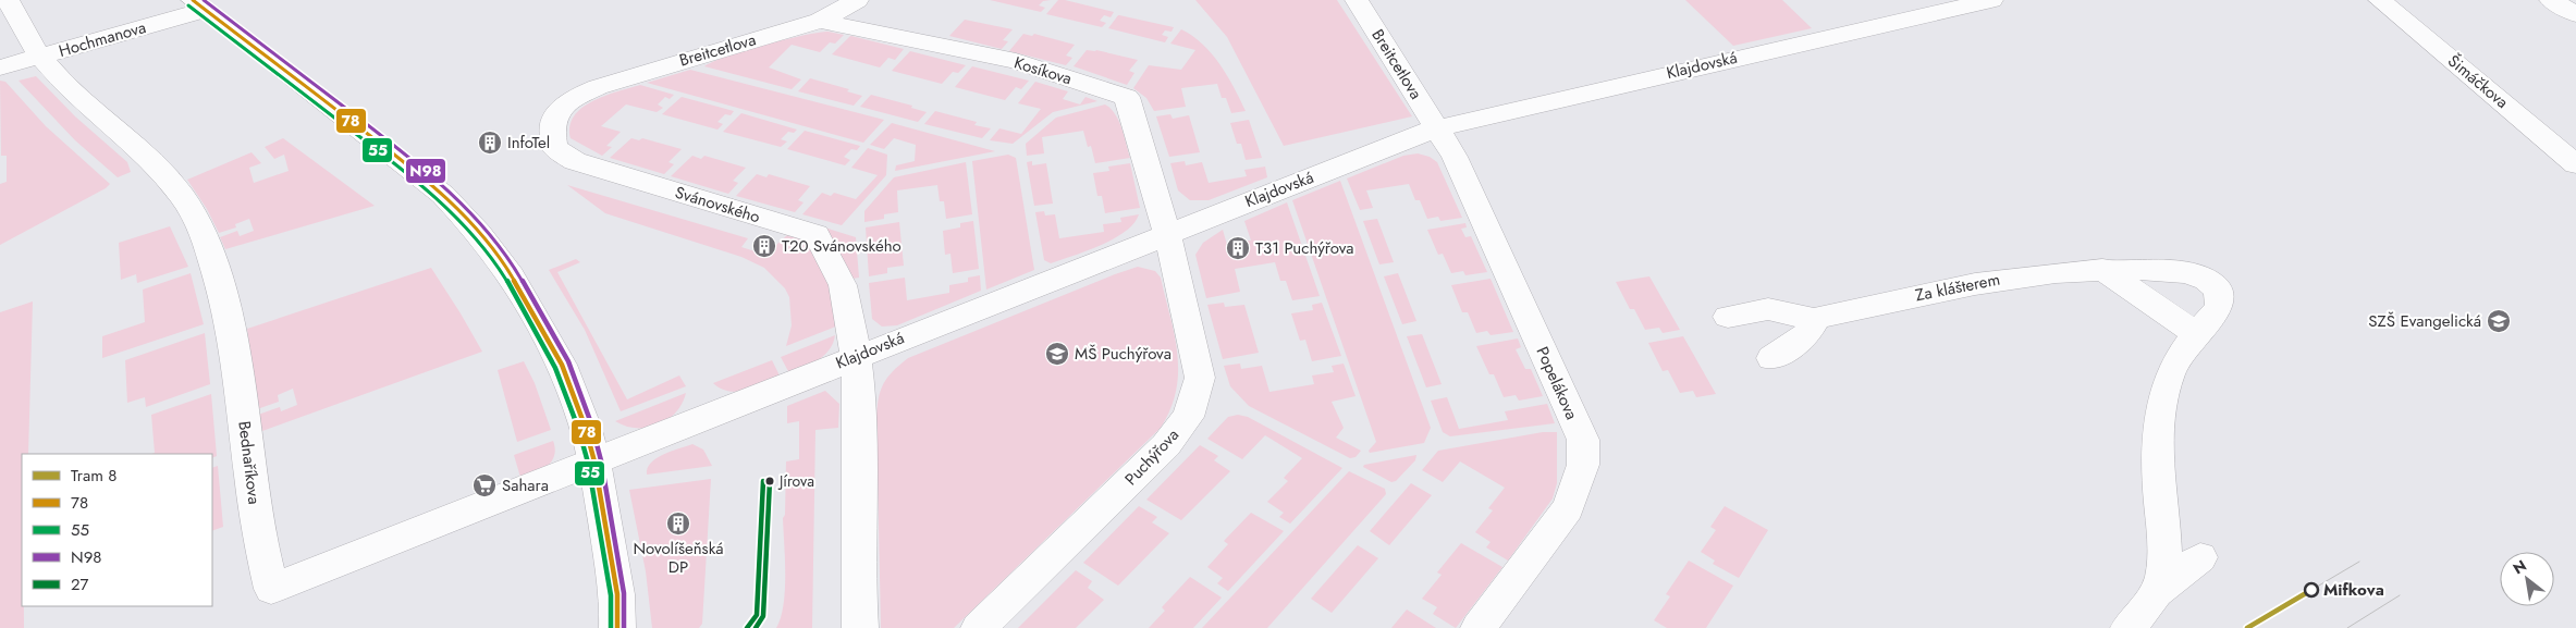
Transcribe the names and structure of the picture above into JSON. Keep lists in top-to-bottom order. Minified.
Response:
{"streets":{"street":["Hochmanova","Breitcetlova","Klajdovská","Kosíkova","Šimáčkova","Svánovského","Za klášterem","Popelákova","Puchýřova","Bednaříkova"]},"crossings":[["Hochmanova","Bednaříkova"],["Breitcetlova","Klajdovská"],["Breitcetlova","Kosíkova"],["Breitcetlova","Svánovského"],["Breitcetlova","Popelákova"],["Klajdovská","Kosíkova"],["Klajdovská","Svánovského"],["Klajdovská","Popelákova"],["Klajdovská","Puchýřova"],["Klajdovská","Bednaříkova"],["Kosíkova","Puchýřova"]],"places":{"building":["InfoTel","T20 Svánovského","T31 Puchýřova","Novolíšeňská DP"],"school or university":["SZŠ Evangelická","MŠ Puchýřova"],"other":["Jírova","Mifkova"],"supermarket":["Sahara"]},"lines":["transit line 78","transit line N98","transit line 55","transit line 27","tram line 8"],"legend":["Tram 8","78","55","N98","27"],"north":"top left"}
